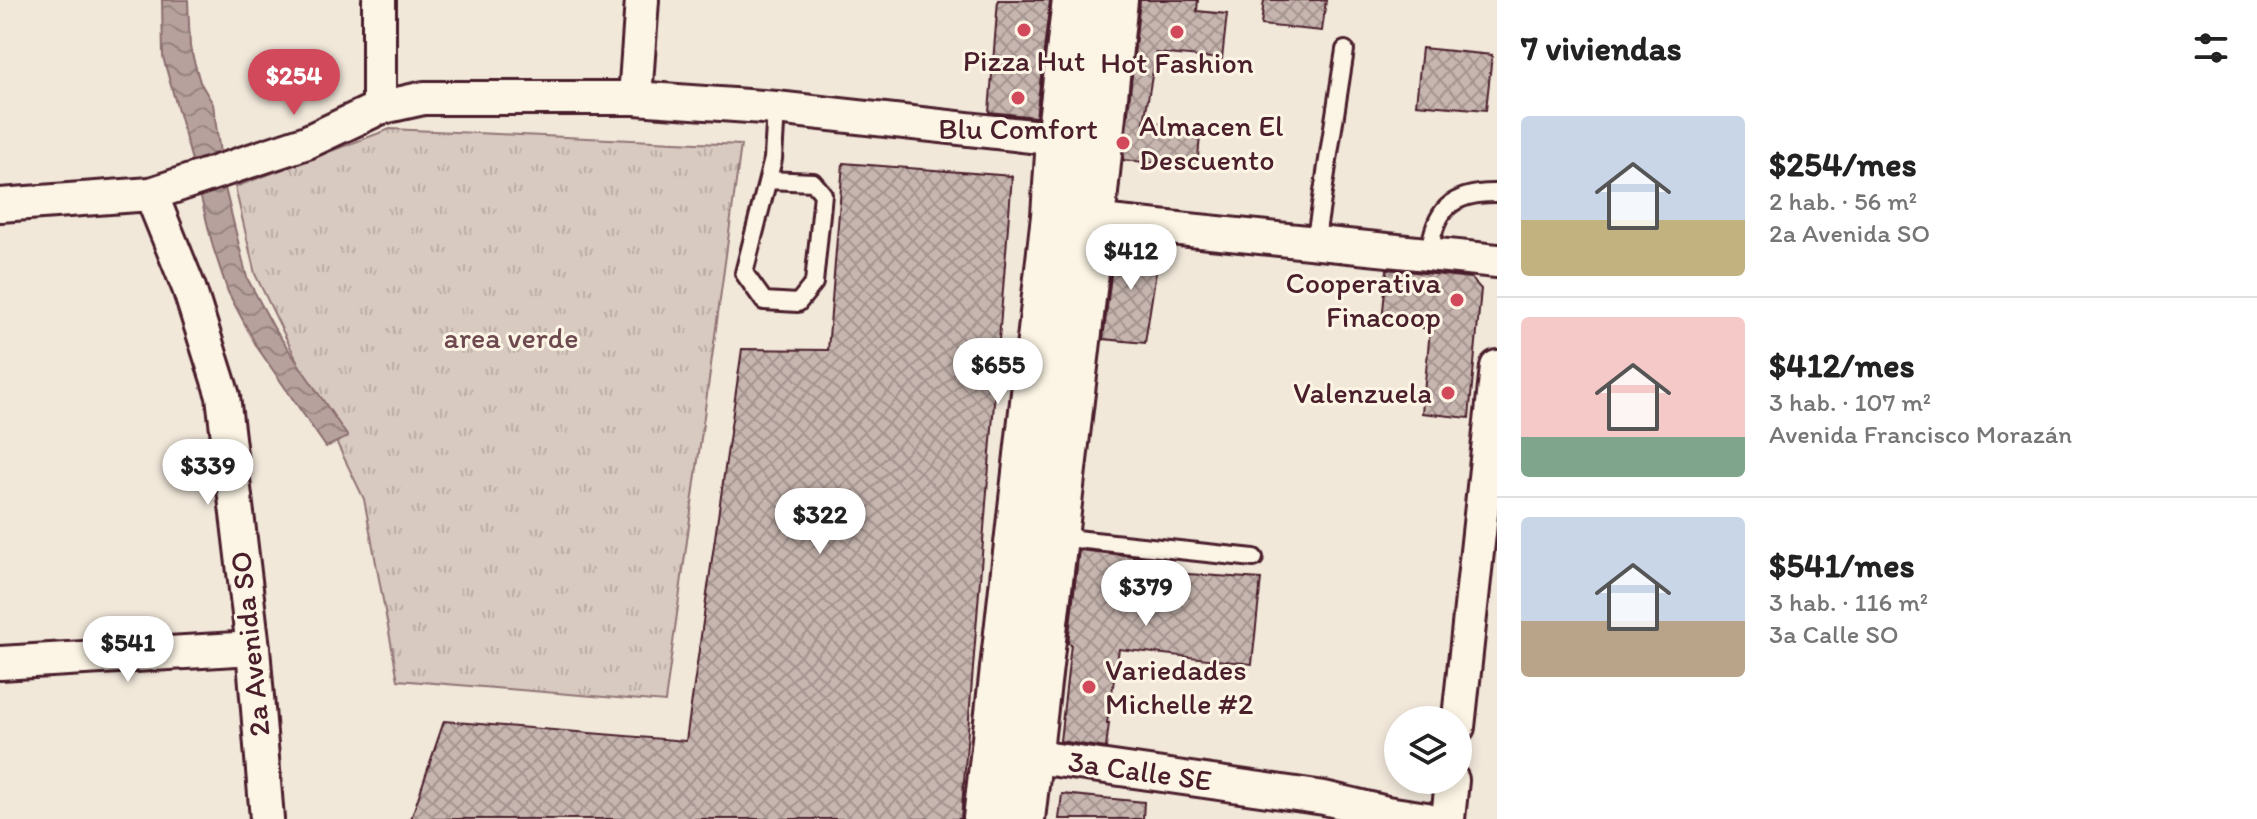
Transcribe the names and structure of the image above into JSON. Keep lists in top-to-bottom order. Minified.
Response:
{"streets":{"street":["2a Avenida SO","3a Calle SE"]},"parks":["area verde"],"places":["Pizza Hut","Hot Fashion","Blu Comfort","Almacen El Descuento","Cooperativa Finacoop","Valenzuela","Variedades Michelle #2"],"page":{"heading":"7 viviendas","price":["$254","$412","$655","$339","$322","$379","$541"],"list":[{"name":"$254/mes","note":"2 hab. · 56 m² · 2a Avenida SO"},{"name":"$412/mes","note":"3 hab. · 107 m² · Avenida Francisco Morazán"},{"name":"$541/mes","note":"3 hab. · 116 m² · 3a Calle SO"}]}}
